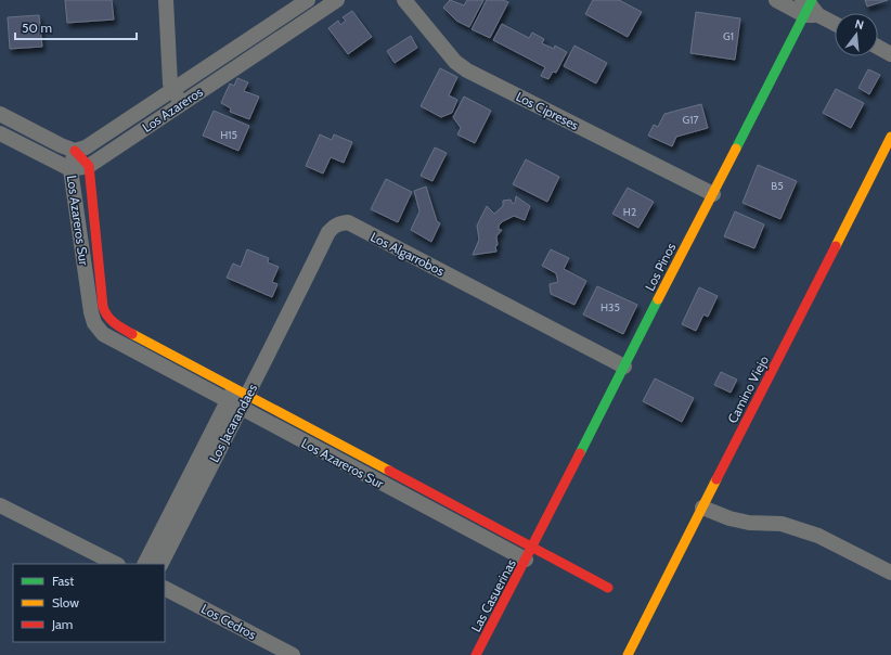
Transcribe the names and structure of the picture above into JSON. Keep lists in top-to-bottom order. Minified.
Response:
{"streets":{"street":["Los Azareros","Los Cipreses","Los Azareros Sur","Los Algarrobos","Los Pinos","Camino Viejo","Los Jacarandaes","Las Casuerinas","Los Cedros"]},"crossings":[["Los Azareros","Los Azareros Sur"],["Los Cipreses","Los Pinos"],["Los Azareros Sur","Los Pinos"],["Los Azareros Sur","Los Jacarandaes"],["Los Azareros Sur","Las Casuerinas"],["Los Algarrobos","Los Pinos"],["Los Algarrobos","Los Jacarandaes"],["Los Pinos","Las Casuerinas"]],"house_numbers":["G1","G17","H15","B5","H2","H35"],"legend":["Fast","Slow","Jam"],"scale_bar":"50 m","north":"top"}
